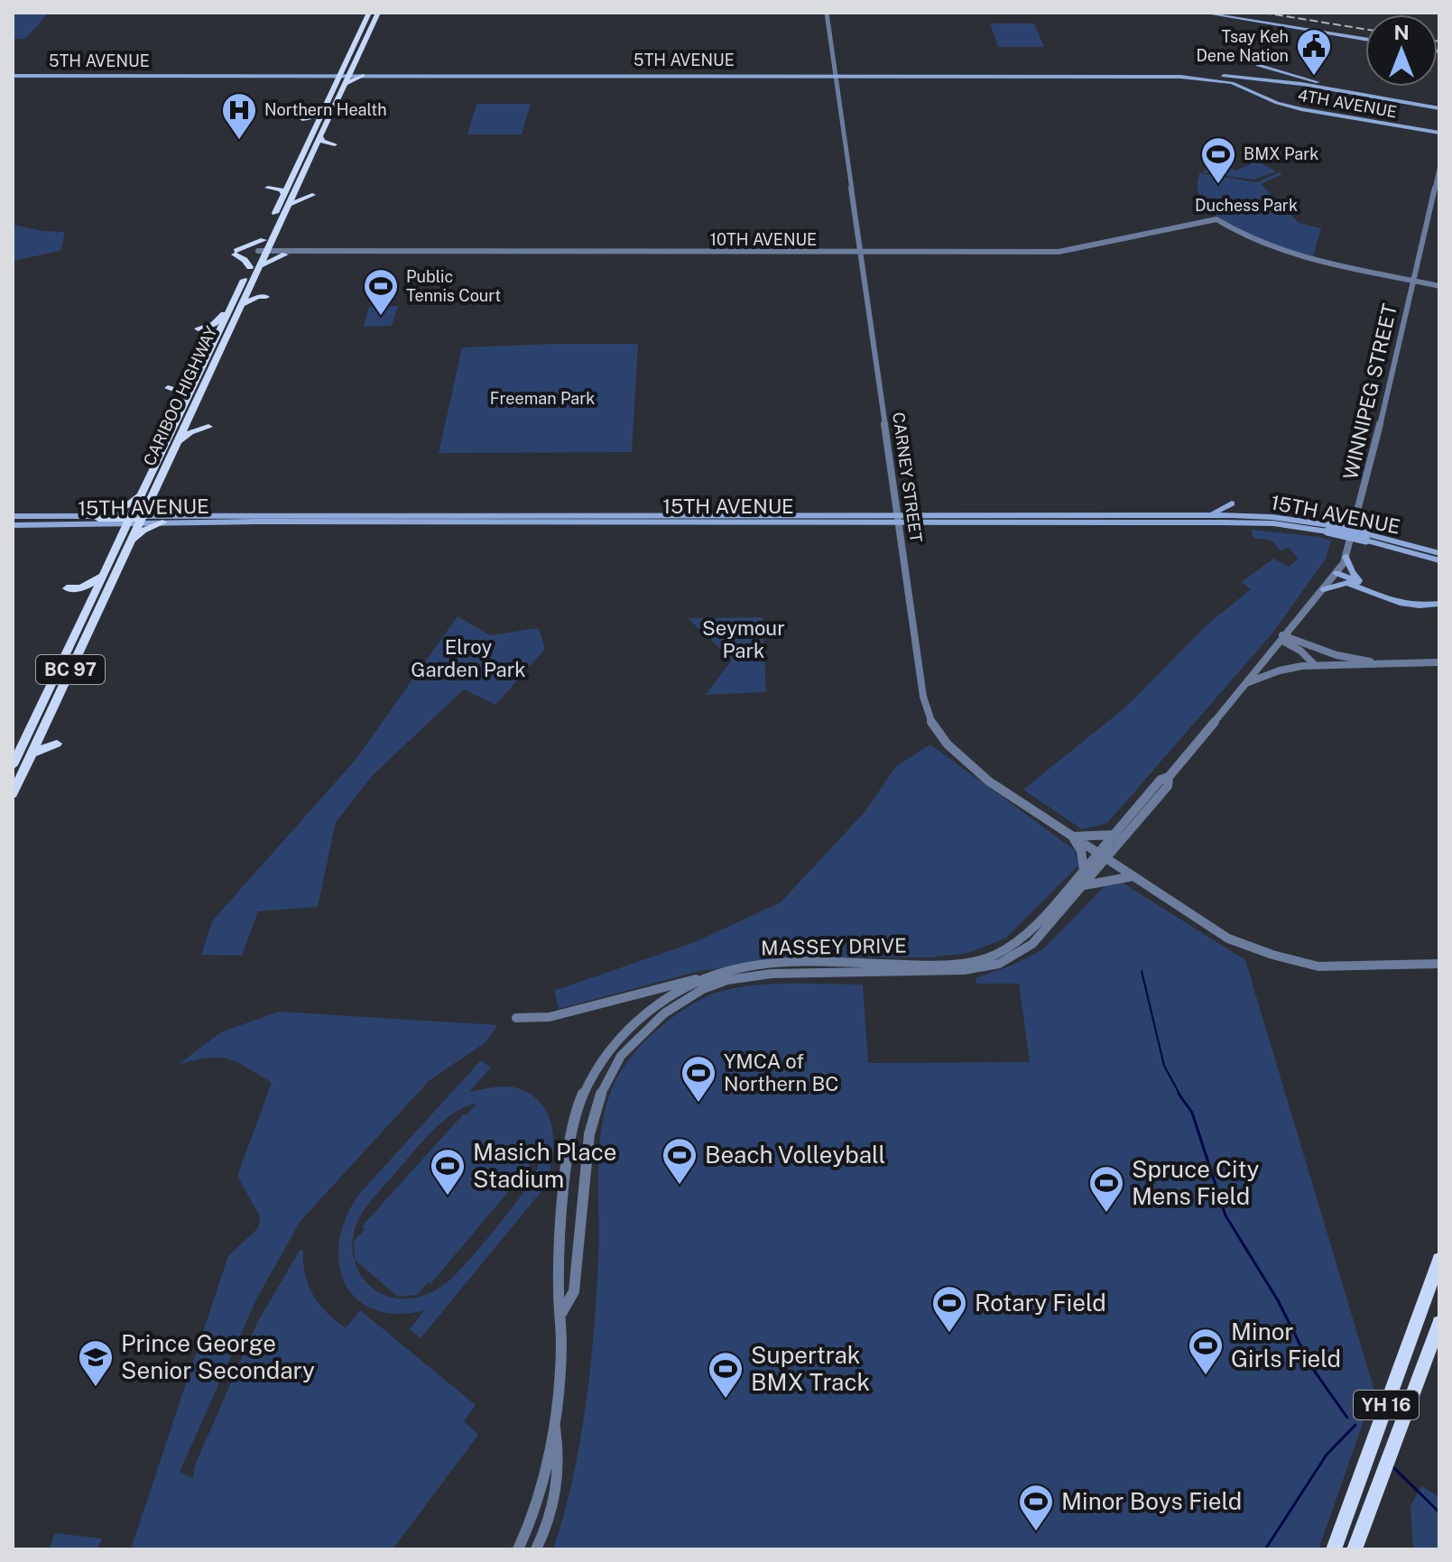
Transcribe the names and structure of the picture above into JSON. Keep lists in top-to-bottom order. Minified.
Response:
{"streets":{"highway":["CARIBOO HIGHWAY","BC 97","YH 16"],"main road":["5TH AVENUE","4TH AVENUE","15TH AVENUE"],"street":["10TH AVENUE","WINNIPEG STREET","CARNEY STREET","MASSEY DRIVE"]},"crossings":[["5TH AVENUE","4TH AVENUE"],["5TH AVENUE","CARIBOO HIGHWAY"],["5TH AVENUE","CARNEY STREET"],["10TH AVENUE","WINNIPEG STREET"],["10TH AVENUE","CARIBOO HIGHWAY"],["10TH AVENUE","CARNEY STREET"],["WINNIPEG STREET","CARNEY STREET"],["WINNIPEG STREET","MASSEY DRIVE"],["CARIBOO HIGHWAY","15TH AVENUE"],["CARNEY STREET","15TH AVENUE"],["CARNEY STREET","MASSEY DRIVE"]],"parks":["Duchess Park","Freeman Park","Seymour Park","Elroy Garden Park"],"places":{"public building":["Tsay Keh Dene Nation"],"hospital":["Northern Health"],"sports":["BMX Park","Public Tennis Court","YMCA of Northern BC","Beach Volleyball","Masich Place Stadium","Spruce City Mens Field","Rotary Field","Minor Girls Field","Supertrak BMX Track","Minor Boys Field"],"school or university":["Prince George Senior Secondary"]},"north":"top"}
